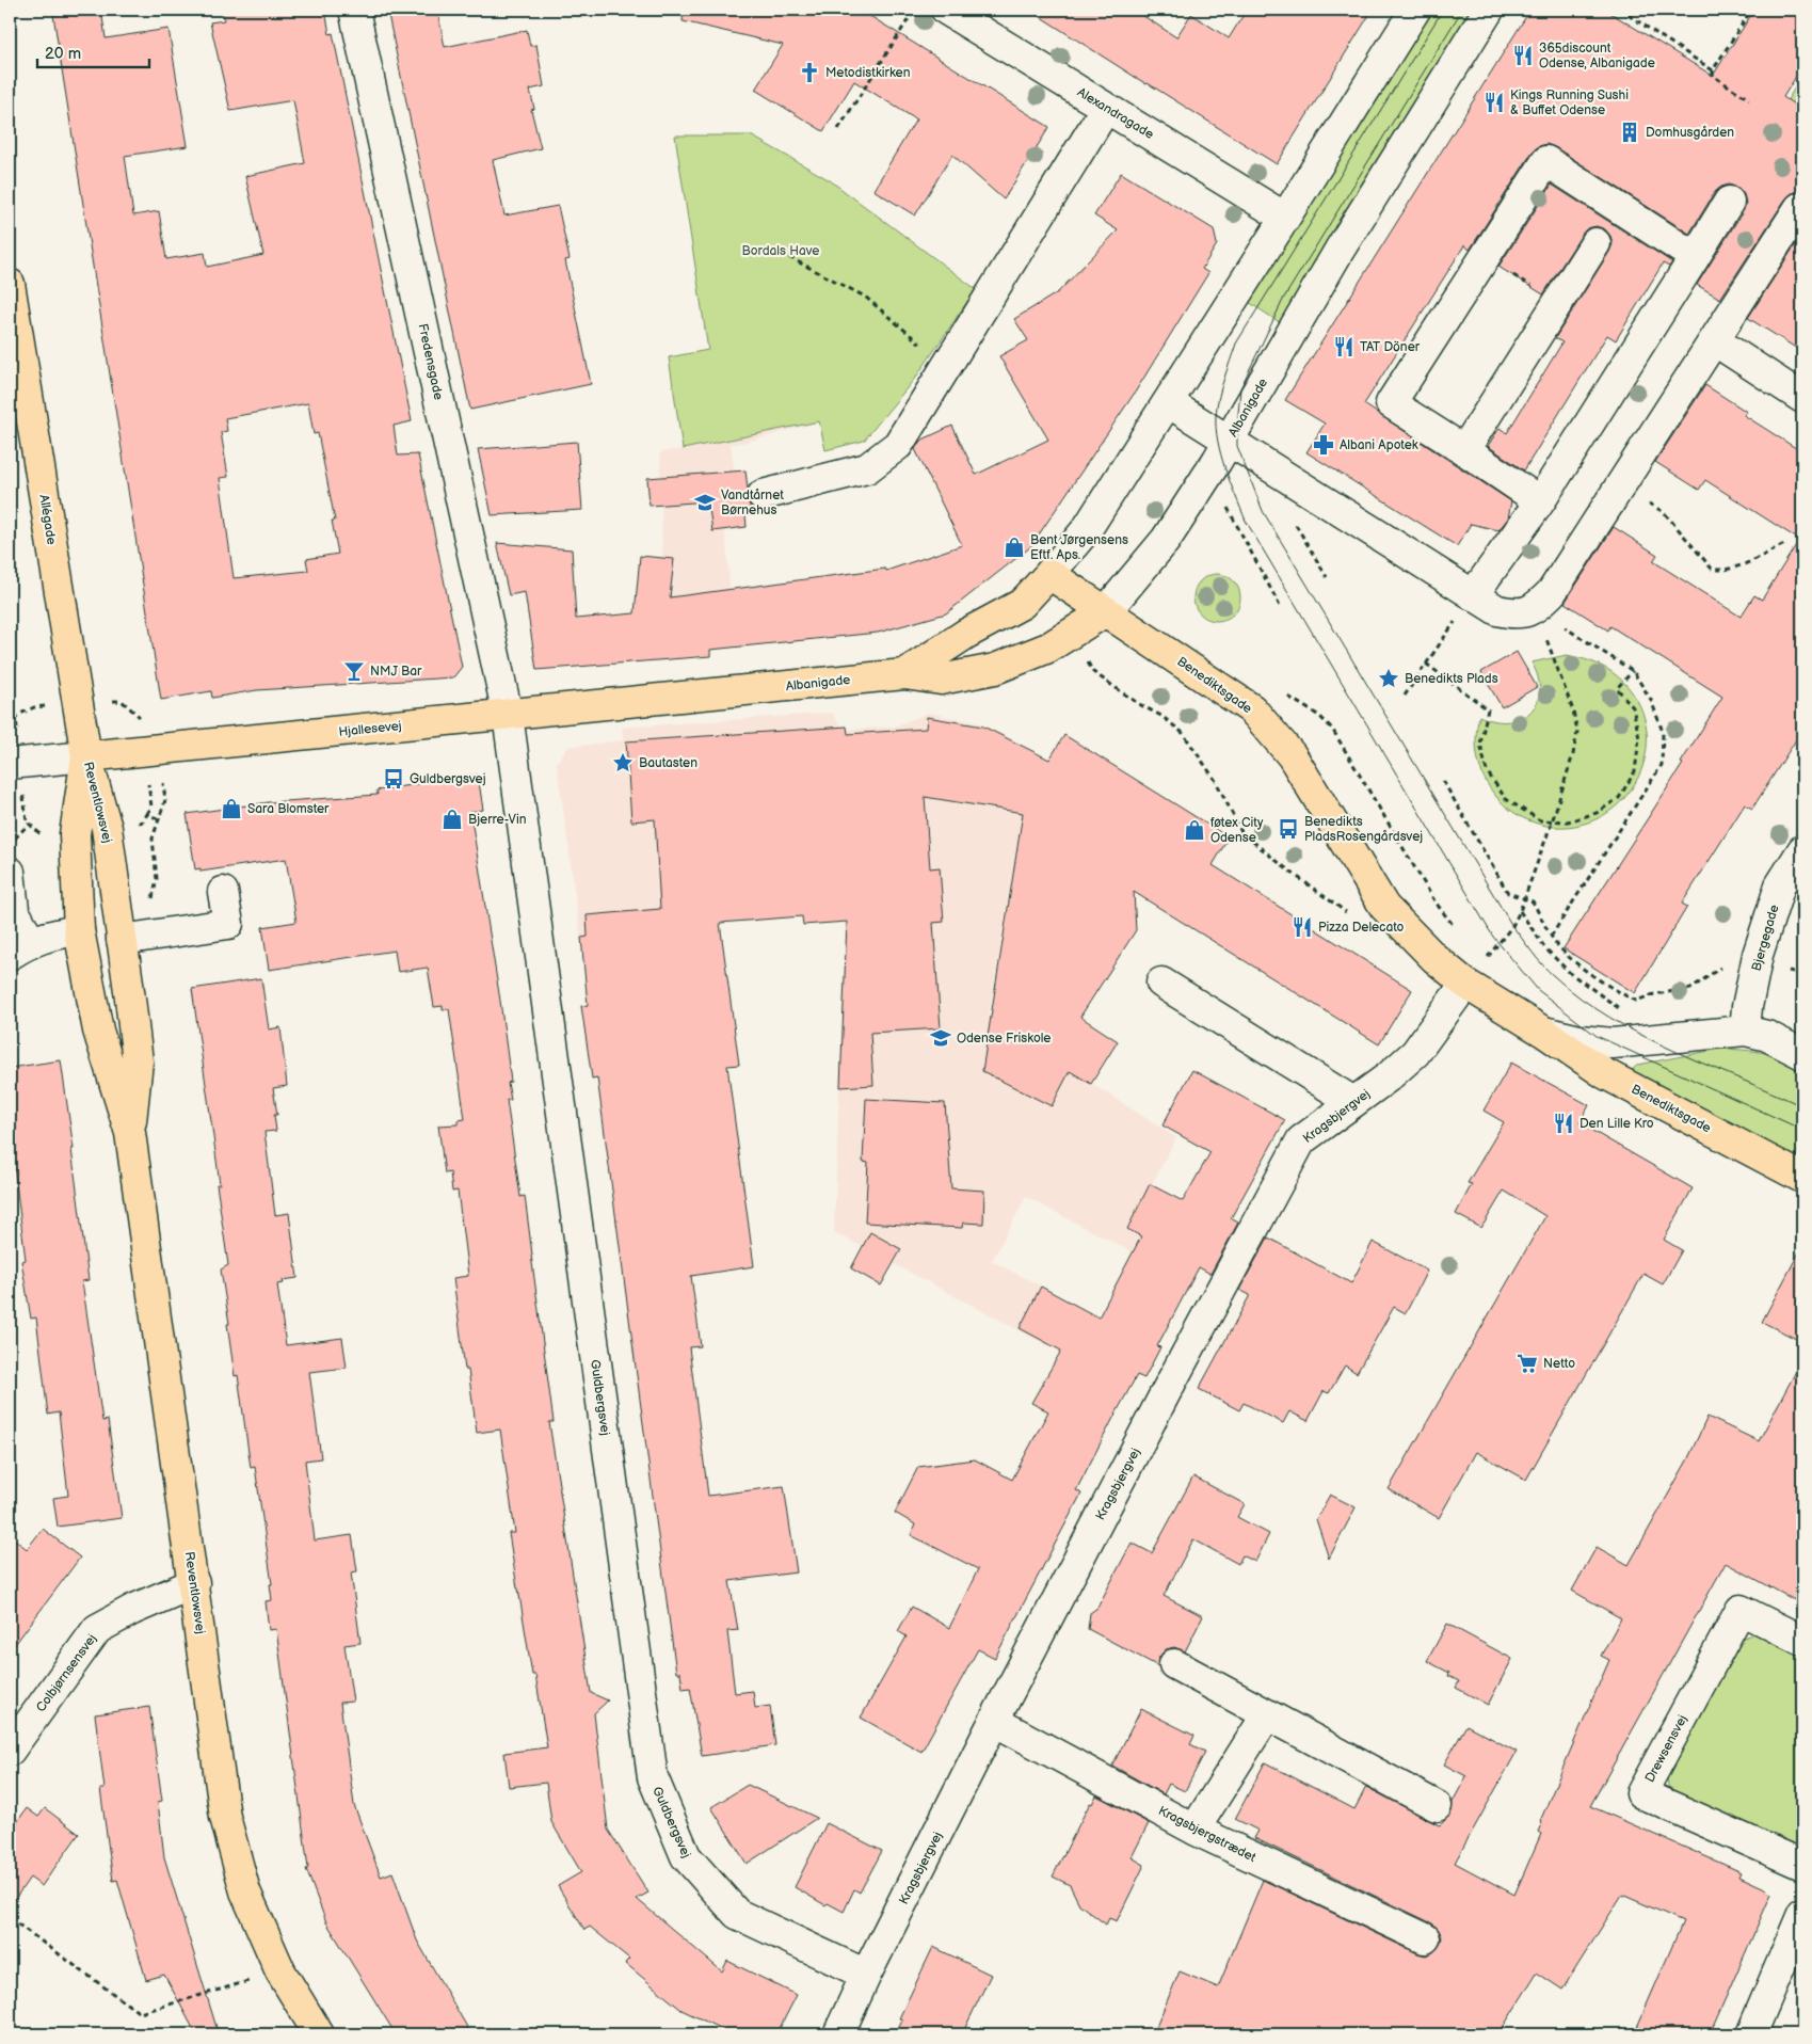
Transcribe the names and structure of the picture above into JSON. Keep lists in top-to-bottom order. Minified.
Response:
{"streets":{"main road":["Albanigade","Allégade","Benediktsgade","Hjallesevej","Reventlowsvej"],"street":["Alexandragade","Fredensgade","Bjergegade","Kragsbjergvej","Guldbergsvej","Colbjørnsensvej","Drewsensvej","Kragsbjergstrædet"]},"crossings":[["Alexandragade","Albanigade"],["Fredensgade","Hjallesevej"],["Fredensgade","Guldbergsvej"],["Albanigade","Benediktsgade"],["Albanigade","Hjallesevej"],["Allégade","Hjallesevej"],["Allégade","Reventlowsvej"],["Benediktsgade","Bjergegade"],["Benediktsgade","Kragsbjergvej"],["Hjallesevej","Reventlowsvej"],["Hjallesevej","Guldbergsvej"],["Reventlowsvej","Colbjørnsensvej"],["Kragsbjergvej","Guldbergsvej"],["Kragsbjergvej","Kragsbjergstrædet"]],"parks":["Bordals Have"],"places":{"restaurant":["365discount Odense, Albanigade","Kings Running Sushi & Buffet Odense","TAT Döner","Pizza Delecato","Den Lille Kro"],"church":["Metodistkirken"],"building":["Domhusgården"],"pharmacy":["Albani Apotek"],"school or university":["Vandtårnet Børnehus","Odense Friskole"],"shop":["Bent Jørgensens Eftf. Aps.","Sara Blomster","Bjerre-Vin","føtex City Odense"],"bar":["NMJ Bar"],"place":["Benedikts Plads","Bautasten"],"bus stop":["Guldbergsvej","Benedikts PladsRosengårdsvej"],"supermarket":["Netto"]},"scale_bar":"20 m"}
